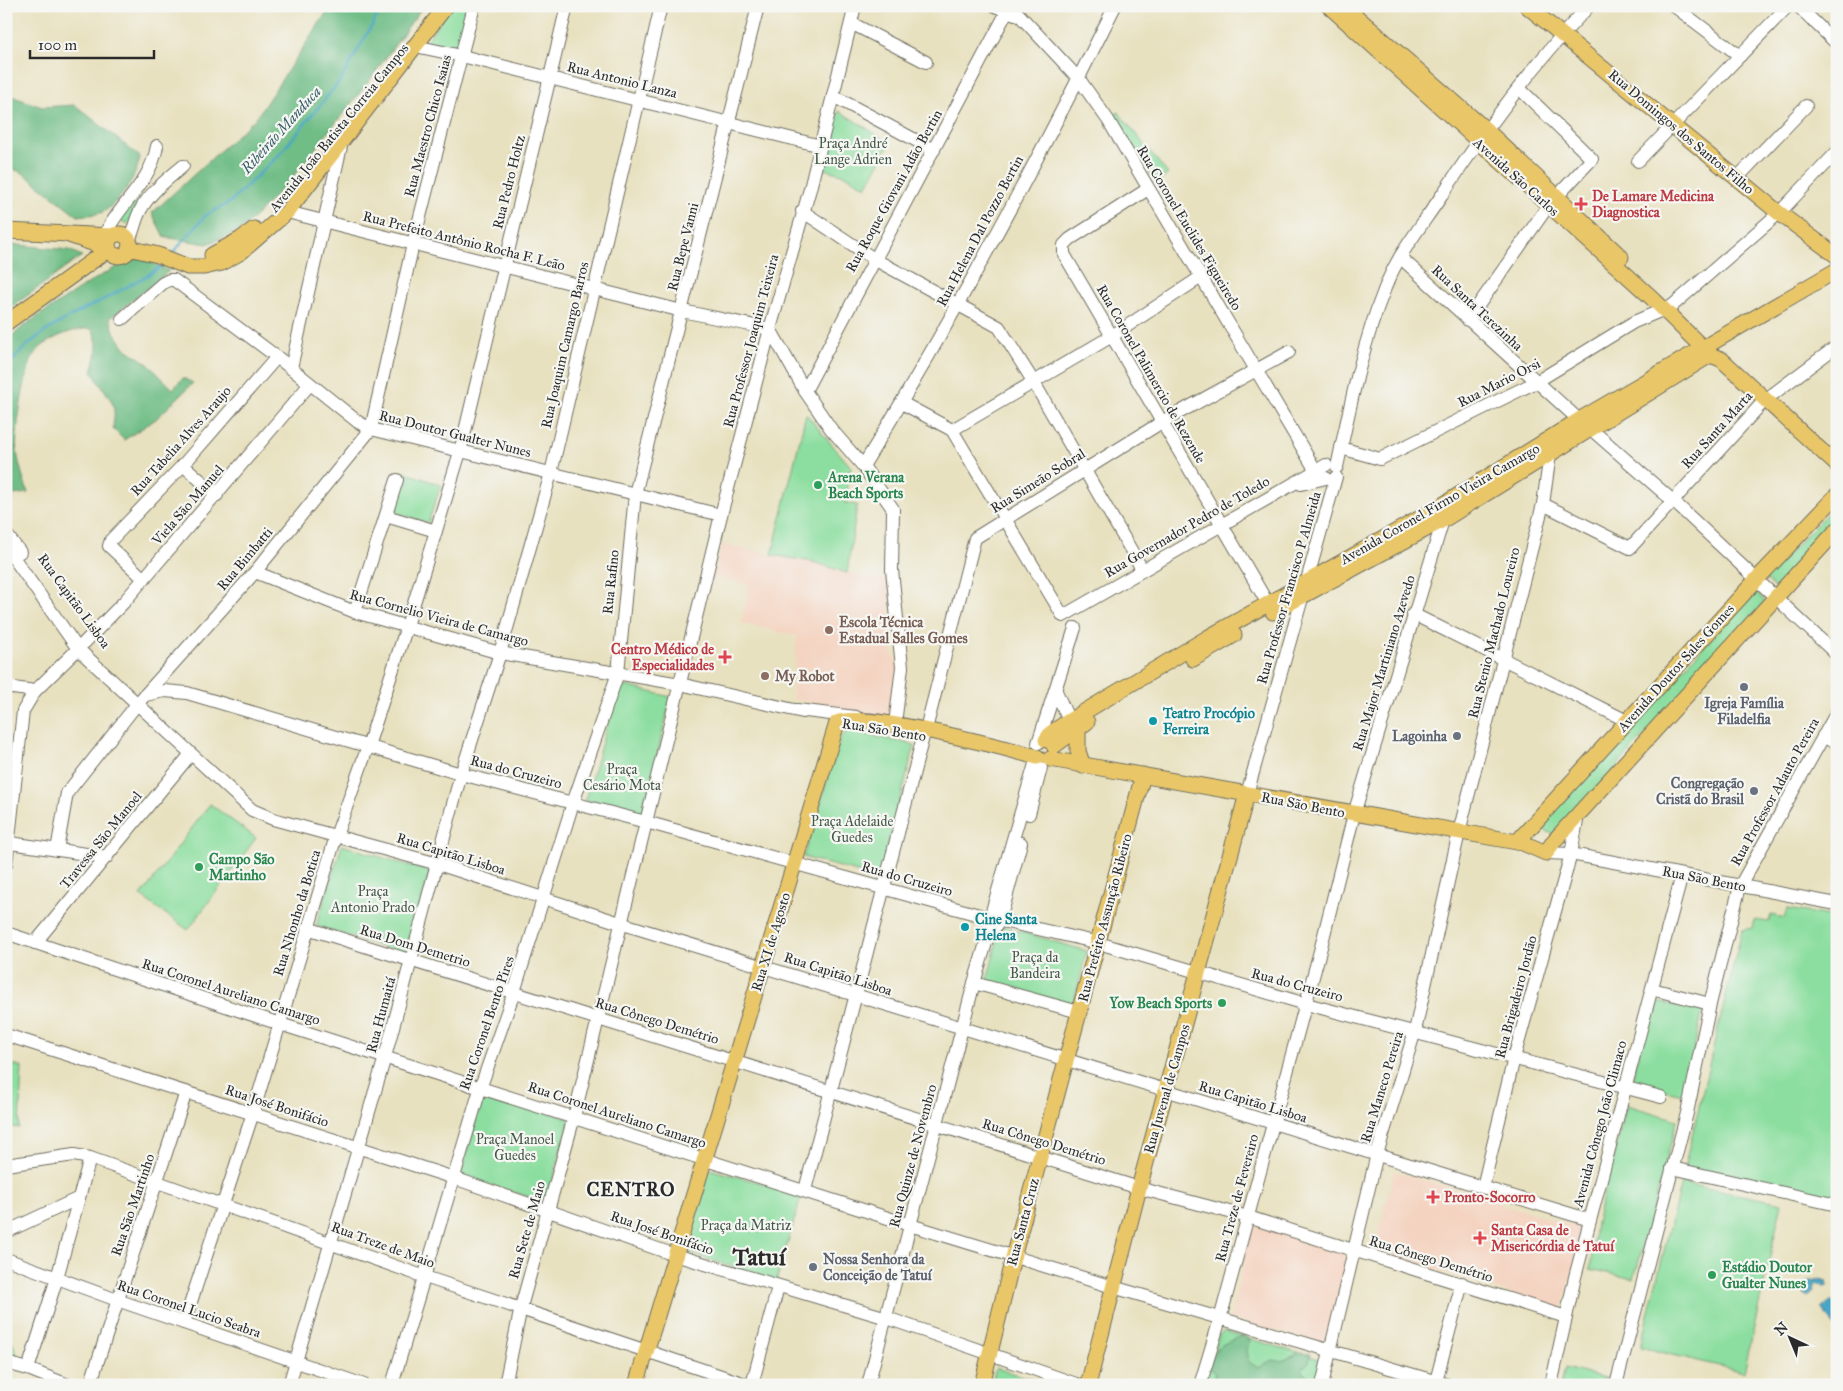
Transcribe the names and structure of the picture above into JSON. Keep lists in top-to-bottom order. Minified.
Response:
{"streets":{"main road":["Avenida João Batista Correia Campos","Rua Domingos dos Santos Filho","Avenida São Carlos","Avenida Coronel Firmo Vieira Camargo","Avenida Doutor Sales Gomes","Rua São Bento","Rua Prefeito Assunção Ribeiro","Rua XI de Agosto","Rua Juvenal de Campos","Rua Santa Cruz"],"street":["Rua Antonio Lanza","Rua Maestro Chico Isaias","Rua Pedro Holtz","Rua Roque Giovani Adão Bertin","Rua Coronel Euclides Figueiredo","Rua Helena Dal Pozzo Bertin","Rua Prefeito Antônio Rocha F. Leão","Rua Bepe Vanni","Rua Santa Terezinha","Rua Professor Joaquim Teixeira","Rua Joaquim Camargo Barros","Rua Coronel Palimercio de Rezende","Rua Mario Orsi","Rua Santa Marta","Rua Doutor Gualter Nunes","Rua Tabelia Alves Araujo","Rua Simeão Sobral","Viela São Manuel","Rua Governador Pedro de Toledo","Rua Bimbatti","Rua Rafino","Rua Professor Francisco P Almeida","Rua Capitão Lisboa","Rua Cornelio Vieira de Camargo","Rua Stenio Machado Loureiro","Rua Major Martiniano Azevedo","Rua do Cruzeiro","Rua Professor Adauto Pereira","Travessa São Manoel","Rua Nhonho da Botica","Rua Dom Demetrio","Rua Coronel Aureliano Camargo","Rua Brigadeiro Jordão","Rua Humaitá","Rua Cônego Demétrio","Rua Coronel Bento Pires","Rua Maneco Pereira","Rua José Bonifácio","Avenida Cônego João Climaco","Rua Quinze de Novembro","Rua Treze de Fevereiro","Rua São Martinho","Rua Sete de Maio","Rua Treze de Maio","Rua Coronel Lucio Seabra"]},"crossings":[["Rua Antonio Lanza","Rua Maestro Chico Isaias"],["Rua Antonio Lanza","Avenida João Batista Correia Campos"],["Rua Antonio Lanza","Rua Pedro Holtz"],["Rua Antonio Lanza","Rua Bepe Vanni"],["Rua Antonio Lanza","Rua Professor Joaquim Teixeira"],["Rua Antonio Lanza","Rua Joaquim Camargo Barros"],["Rua Maestro Chico Isaias","Rua Prefeito Antônio Rocha F. Leão"],["Rua Maestro Chico Isaias","Rua Doutor Gualter Nunes"],["Rua Maestro Chico Isaias","Rua Bimbatti"],["Avenida João Batista Correia Campos","Rua Prefeito Antônio Rocha F. Leão"],["Rua Domingos dos Santos Filho","Rua Mario Orsi"],["Rua Domingos dos Santos Filho","Rua Professor Francisco P Almeida"],["Avenida São Carlos","Rua Mario Orsi"],["Avenida São Carlos","Rua Santa Marta"],["Avenida São Carlos","Avenida Coronel Firmo Vieira Camargo"],["Avenida São Carlos","Rua Professor Francisco P Almeida"],["Rua Pedro Holtz","Rua Prefeito Antônio Rocha F. Leão"],["Rua Pedro Holtz","Rua Doutor Gualter Nunes"],["Rua Pedro Holtz","Rua Nhonho da Botica"],["Rua Roque Giovani Adão Bertin","Rua Coronel Euclides Figueiredo"],["Rua Coronel Euclides Figueiredo","Rua Helena Dal Pozzo Bertin"],["Rua Coronel Euclides Figueiredo","Rua Coronel Palimercio de Rezende"],["Rua Coronel Euclides Figueiredo","Rua Simeão Sobral"],["Rua Coronel Euclides Figueiredo","Rua Governador Pedro de Toledo"],["Rua Coronel Euclides Figueiredo","Rua Professor Francisco P Almeida"],["Rua Prefeito Antônio Rocha F. Leão","Rua Bepe Vanni"],["Rua Prefeito Antônio Rocha F. Leão","Rua Professor Joaquim Teixeira"],["Rua Prefeito Antônio Rocha F. Leão","Rua Joaquim Camargo Barros"],["Rua Bepe Vanni","Rua Doutor Gualter Nunes"],["Rua Bepe Vanni","Rua Rafino"],["Rua Santa Terezinha","Rua Mario Orsi"],["Rua Santa Terezinha","Avenida Coronel Firmo Vieira Camargo"],["Rua Santa Terezinha","Rua Professor Francisco P Almeida"],["Rua Professor Joaquim Teixeira","Rua Doutor Gualter Nunes"],["Rua Professor Joaquim Teixeira","Rua Cornelio Vieira de Camargo"],["Rua Professor Joaquim Teixeira","Rua São Bento"],["Rua Professor Joaquim Teixeira","Rua do Cruzeiro"],["Rua Professor Joaquim Teixeira","Rua Sete de Maio"],["Rua Joaquim Camargo Barros","Rua Doutor Gualter Nunes"],["Rua Joaquim Camargo Barros","Rua Cornelio Vieira de Camargo"],["Rua Joaquim Camargo Barros","Rua Humaitá"],["Rua Coronel Palimercio de Rezende","Rua Simeão Sobral"],["Rua Coronel Palimercio de Rezende","Avenida Coronel Firmo Vieira Camargo"],["Rua Coronel Palimercio de Rezende","Rua Governador Pedro de Toledo"],["Rua Mario Orsi","Rua Professor Francisco P Almeida"],["Rua Santa Marta","Rua Stenio Machado Loureiro"],["Rua Doutor Gualter Nunes","Rua Tabelia Alves Araujo"],["Rua Doutor Gualter Nunes","Viela São Manuel"],["Rua Doutor Gualter Nunes","Rua Bimbatti"],["Rua Doutor Gualter Nunes","Rua Rafino"],["Rua Tabelia Alves Araujo","Viela São Manuel"],["Rua Simeão Sobral","Rua Governador Pedro de Toledo"],["Rua Simeão Sobral","Rua São Bento"],["Avenida Coronel Firmo Vieira Camargo","Rua Professor Francisco P Almeida"],["Avenida Coronel Firmo Vieira Camargo","Rua Stenio Machado Loureiro"],["Avenida Coronel Firmo Vieira Camargo","Rua Major Martiniano Azevedo"],["Avenida Coronel Firmo Vieira Camargo","Rua São Bento"],["Avenida Coronel Firmo Vieira Camargo","Rua Quinze de Novembro"],["Viela São Manuel","Rua Capitão Lisboa"],["Rua Governador Pedro de Toledo","Rua Professor Francisco P Almeida"],["Rua Bimbatti","Rua Capitão Lisboa"],["Rua Bimbatti","Rua Cornelio Vieira de Camargo"],["Rua Bimbatti","Rua do Cruzeiro"],["Rua Rafino","Rua Cornelio Vieira de Camargo"],["Rua Rafino","Rua Coronel Bento Pires"],["Rua Professor Francisco P Almeida","Rua São Bento"],["Rua Professor Francisco P Almeida","Rua Juvenal de Campos"],["Rua Capitão Lisboa","Rua do Cruzeiro"],["Rua Capitão Lisboa","Travessa São Manoel"],["Rua Capitão Lisboa","Rua Nhonho da Botica"],["Rua Capitão Lisboa","Rua Prefeito Assunção Ribeiro"],["Rua Capitão Lisboa","Rua XI de Agosto"],["Rua Capitão Lisboa","Rua Brigadeiro Jordão"],["Rua Capitão Lisboa","Rua Humaitá"],["Rua Capitão Lisboa","Rua Coronel Bento Pires"],["Rua Capitão Lisboa","Rua Maneco Pereira"],["Rua Capitão Lisboa","Rua Juvenal de Campos"],["Rua Capitão Lisboa","Avenida Cônego João Climaco"],["Rua Capitão Lisboa","Rua Quinze de Novembro"],["Rua Capitão Lisboa","Rua Treze de Fevereiro"],["Rua Capitão Lisboa","Rua Santa Cruz"],["Rua Capitão Lisboa","Rua Sete de Maio"],["Rua Cornelio Vieira de Camargo","Rua São Bento"],["Rua Cornelio Vieira de Camargo","Rua Nhonho da Botica"],["Rua Cornelio Vieira de Camargo","Rua Humaitá"],["Rua Cornelio Vieira de Camargo","Rua Coronel Bento Pires"],["Rua Stenio Machado Loureiro","Rua São Bento"],["Rua Stenio Machado Loureiro","Rua Maneco Pereira"],["Rua Major Martiniano Azevedo","Rua São Bento"],["Rua Major Martiniano Azevedo","Rua Treze de Fevereiro"],["Avenida Doutor Sales Gomes","Rua São Bento"],["Avenida Doutor Sales Gomes","Rua Brigadeiro Jordão"],["Rua São Bento","Rua Professor Adauto Pereira"],["Rua São Bento","Rua Prefeito Assunção Ribeiro"],["Rua São Bento","Rua XI de Agosto"],["Rua São Bento","Rua Brigadeiro Jordão"],["Rua São Bento","Rua Maneco Pereira"],["Rua São Bento","Rua Juvenal de Campos"],["Rua São Bento","Avenida Cônego João Climaco"],["Rua São Bento","Rua Quinze de Novembro"],["Rua São Bento","Rua Treze de Fevereiro"],["Rua do Cruzeiro","Rua Nhonho da Botica"],["Rua do Cruzeiro","Rua Prefeito Assunção Ribeiro"],["Rua do Cruzeiro","Rua XI de Agosto"],["Rua do Cruzeiro","Rua Brigadeiro Jordão"],["Rua do Cruzeiro","Rua Humaitá"],["Rua do Cruzeiro","Rua Coronel Bento Pires"],["Rua do Cruzeiro","Rua Maneco Pereira"],["Rua do Cruzeiro","Rua Juvenal de Campos"],["Rua do Cruzeiro","Avenida Cônego João Climaco"],["Rua do Cruzeiro","Rua Quinze de Novembro"],["Rua do Cruzeiro","Rua Treze de Fevereiro"],["Rua do Cruzeiro","Rua Sete de Maio"],["Travessa São Manoel","Rua Coronel Aureliano Camargo"],["Rua Nhonho da Botica","Rua Dom Demetrio"],["Rua Nhonho da Botica","Rua Coronel Aureliano Camargo"],["Rua Nhonho da Botica","Rua José Bonifácio"],["Rua Nhonho da Botica","Rua Treze de Maio"],["Rua Nhonho da Botica","Rua Coronel Lucio Seabra"],["Rua Prefeito Assunção Ribeiro","Rua Santa Cruz"],["Rua XI de Agosto","Rua Coronel Aureliano Camargo"],["Rua XI de Agosto","Rua Cônego Demétrio"],["Rua Dom Demetrio","Rua Humaitá"],["Rua Dom Demetrio","Rua Cônego Demétrio"],["Rua Dom Demetrio","Rua Coronel Bento Pires"],["Rua Coronel Aureliano Camargo","Rua Humaitá"],["Rua Coronel Aureliano Camargo","Rua Coronel Bento Pires"],["Rua Coronel Aureliano Camargo","Rua Maneco Pereira"],["Rua Coronel Aureliano Camargo","Rua Juvenal de Campos"],["Rua Coronel Aureliano Camargo","Rua Quinze de Novembro"],["Rua Coronel Aureliano Camargo","Rua Treze de Fevereiro"],["Rua Coronel Aureliano Camargo","Rua Santa Cruz"],["Rua Coronel Aureliano Camargo","Rua Sete de Maio"],["Rua Humaitá","Rua José Bonifácio"],["Rua Humaitá","Rua Treze de Maio"],["Rua Humaitá","Rua Coronel Lucio Seabra"],["Rua Cônego Demétrio","Rua Coronel Bento Pires"],["Rua Cônego Demétrio","Rua Maneco Pereira"],["Rua Cônego Demétrio","Rua Juvenal de Campos"],["Rua Cônego Demétrio","Avenida Cônego João Climaco"],["Rua Cônego Demétrio","Rua Quinze de Novembro"],["Rua Cônego Demétrio","Rua Treze de Fevereiro"],["Rua Cônego Demétrio","Rua Santa Cruz"],["Rua Cônego Demétrio","Rua Sete de Maio"],["Rua Coronel Bento Pires","Rua José Bonifácio"],["Rua Coronel Bento Pires","Rua Treze de Maio"],["Rua José Bonifácio","Rua Quinze de Novembro"],["Rua José Bonifácio","Rua São Martinho"],["Rua José Bonifácio","Rua Santa Cruz"],["Rua José Bonifácio","Rua Sete de Maio"],["Rua São Martinho","Rua Treze de Maio"],["Rua São Martinho","Rua Coronel Lucio Seabra"],["Rua Sete de Maio","Rua Treze de Maio"]],"districts":["CENTRO","Tatuí"],"water":["Ribeirão Manduca"],"parks":["Praça André Lange Adrien","Praça Cesário Mota","Praça Adelaide Guedes","Praça Antonio Prado","Praça da Bandeira","Praça Manoel Guedes","Praça da Matriz"],"places":{"health":["De Lamare Medicina Diagnostica","Centro Médico de Especialidades","Pronto-Socorro","Santa Casa de Misericórdia de Tatuí"],"other":["Arena Verana Beach Sports","Escola Técnica Estadual Salles Gomes","My Robot","Igreja Família Filadelfia","Teatro Procópio Ferreira","Lagoinha","Congregação Cristã do Brasil","Campo São Martinho","Cine Santa Helena","Yow Beach Sports","Nossa Senhora da Conceição de Tatuí","Estádio Doutor Gualter Nunes"]},"scale_bar":"100 m","north":"top left"}
